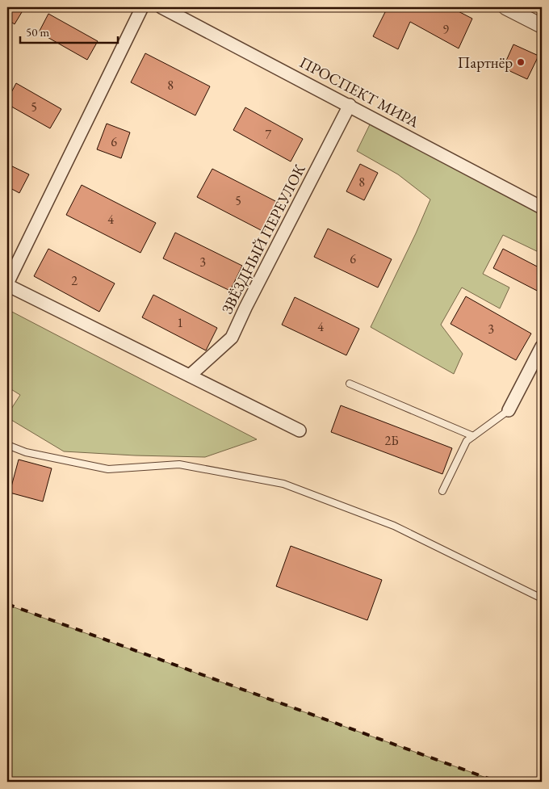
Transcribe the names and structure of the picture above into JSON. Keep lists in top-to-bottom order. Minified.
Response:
{"streets":{"street":["ПРОСПЕКТ МИРА","ЗВЁЗДНЫЙ ПЕРЕУЛОК"]},"crossings":[["ПРОСПЕКТ МИРА","ЗВЁЗДНЫЙ ПЕРЕУЛОК"]],"places":["Партнёр"],"house_numbers":["9","8","5","7","6","8","5","4","6","3","2","1","4","3","2Б"],"scale_bar":"50 m"}
